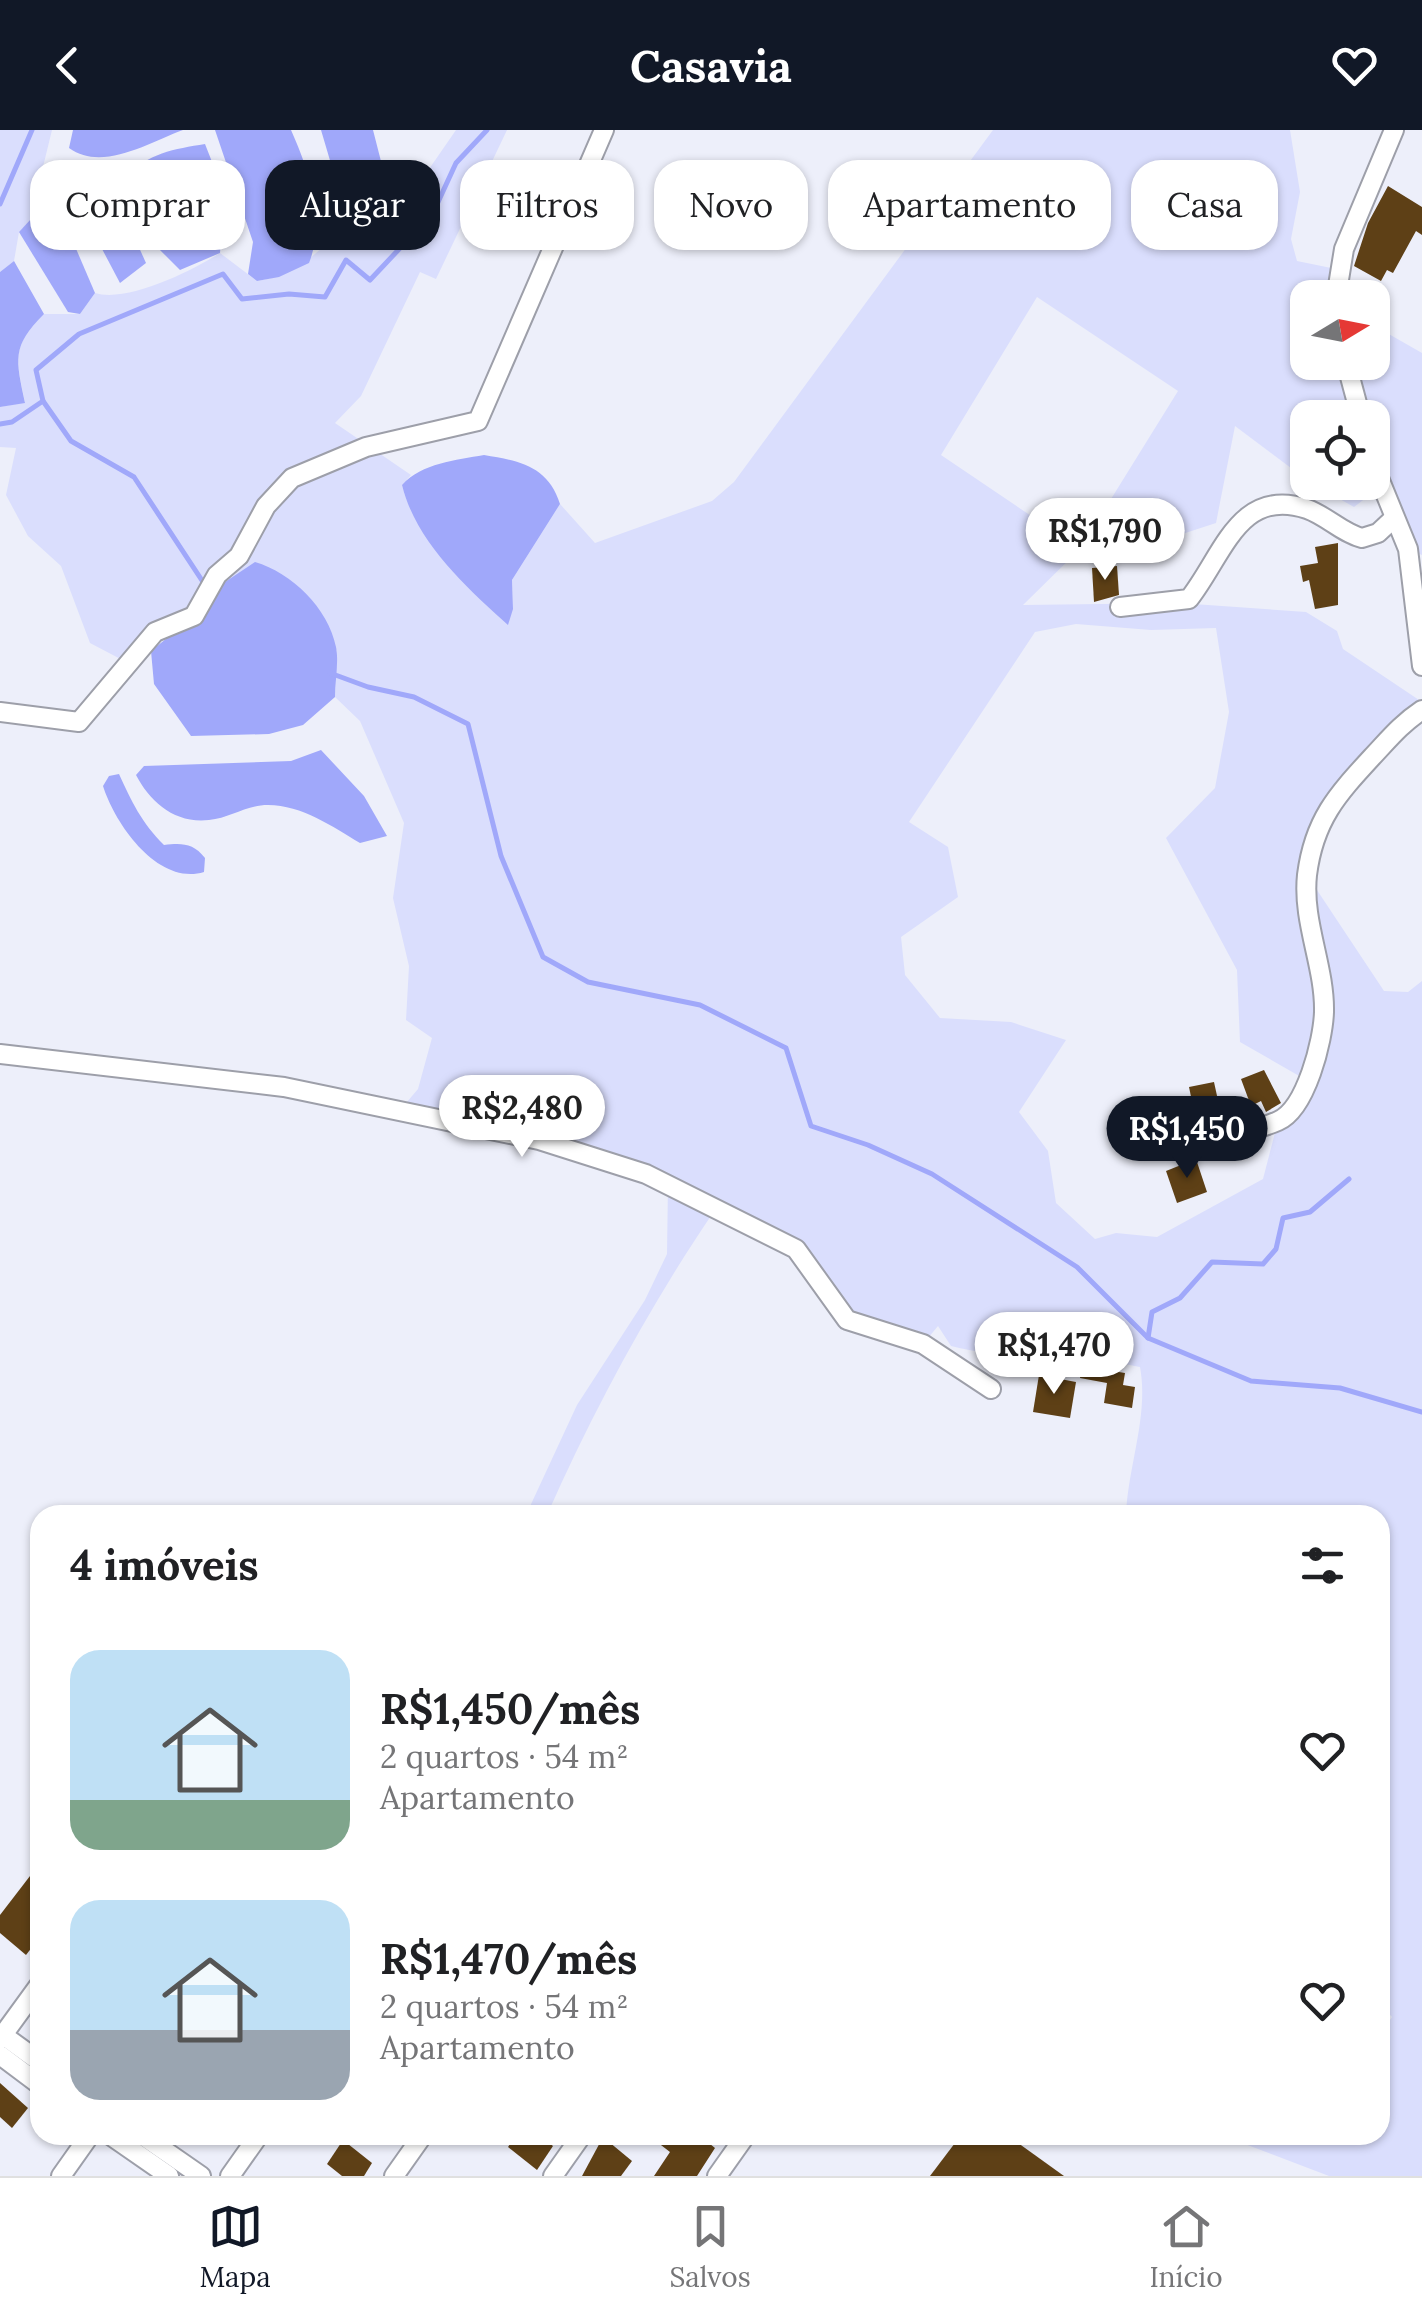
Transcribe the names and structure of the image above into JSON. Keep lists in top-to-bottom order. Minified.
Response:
{"north":"right","page":{"header":"Casavia","chip":["Comprar","Alugar","Filtros","Novo","Apartamento","Casa"],"price":["R$1,790","R$2,480","R$1,450","R$1,470"],"heading":"4 imóveis","list":[{"name":"R$1,450/mês","note":"2 quartos · 54 m² · Apartamento"},{"name":"R$1,470/mês","note":"2 quartos · 54 m² · Apartamento"}],"tabs":["Mapa","Salvos","Início"]}}
